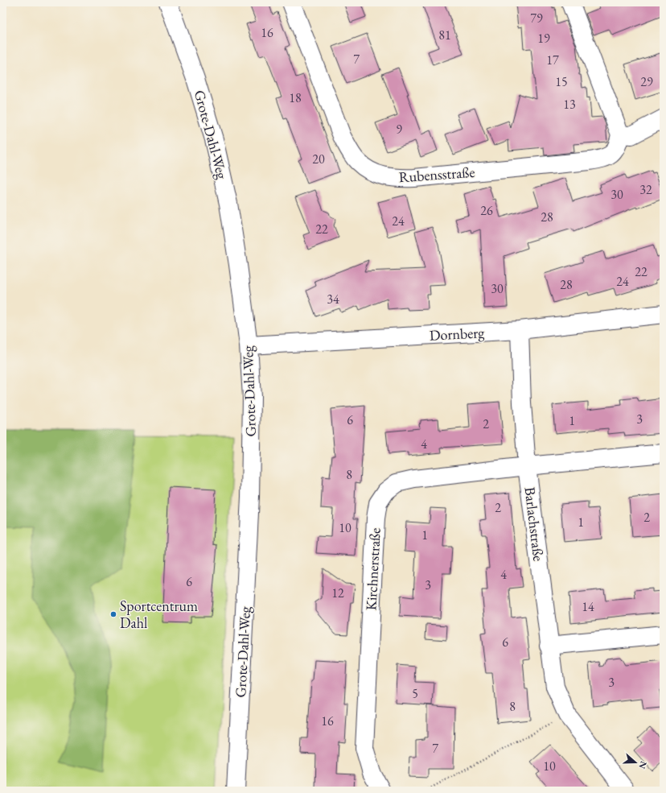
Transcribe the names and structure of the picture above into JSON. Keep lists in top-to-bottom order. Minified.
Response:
{"streets":{"street":["Grote-Dahl-Weg","Rubensstraße","Dornberg","Barlachstraße","Kirchnerstraße"]},"crossings":[["Grote-Dahl-Weg","Dornberg"],["Dornberg","Barlachstraße"],["Barlachstraße","Kirchnerstraße"]],"places":["Sportcentrum Dahl"],"house_numbers":["79","16","81","19","7","17","15","29","18","13","9","20","32","30","26","28","24","22","22","24","28","30","34","3","6","1","2","4","8","2","2","1","10","1","4","6","3","12","14","6","3","5","8","16","7","10"],"north":"right"}
